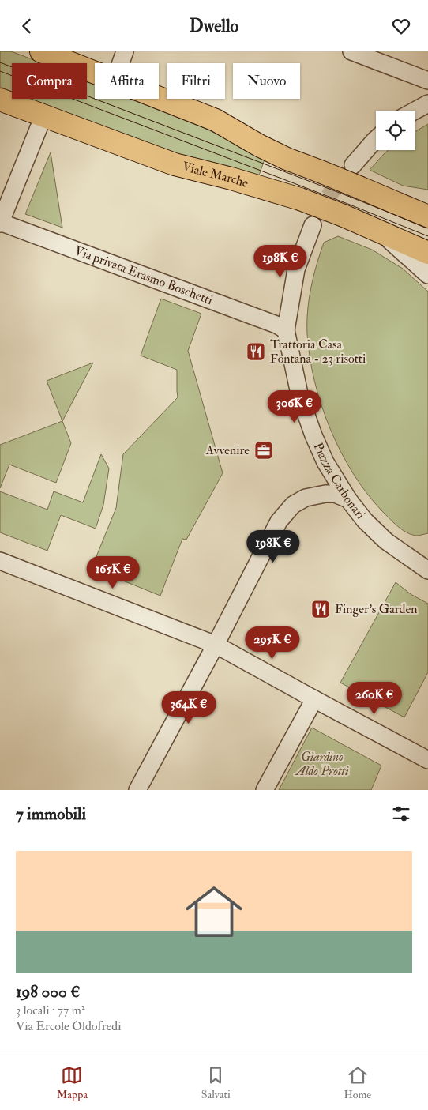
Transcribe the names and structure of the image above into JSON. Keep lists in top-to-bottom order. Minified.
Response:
{"streets":{"main road":["Viale Marche"],"street":["Via privata Erasmo Boschetti","Piazza Carbonari"]},"crossings":[["Via privata Erasmo Boschetti","Piazza Carbonari"]],"parks":["Giardino Aldo Protti"],"places":{"restaurant":["Trattoria Casa Fontana - 23 risotti","Finger's Garden"],"office":["Avvenire"]},"page":{"header":"Dwello","chip":["Compra","Affitta","Filtri","Nuovo"],"price":["198K €","306K €","198K €","165K €","295K €","260K €","364K €"],"heading":"7 immobili","list":[{"name":"198 000 €","note":"3 locali · 77 m² · Via Ercole Oldofredi"}],"tabs":["Mappa","Salvati","Home"]}}
